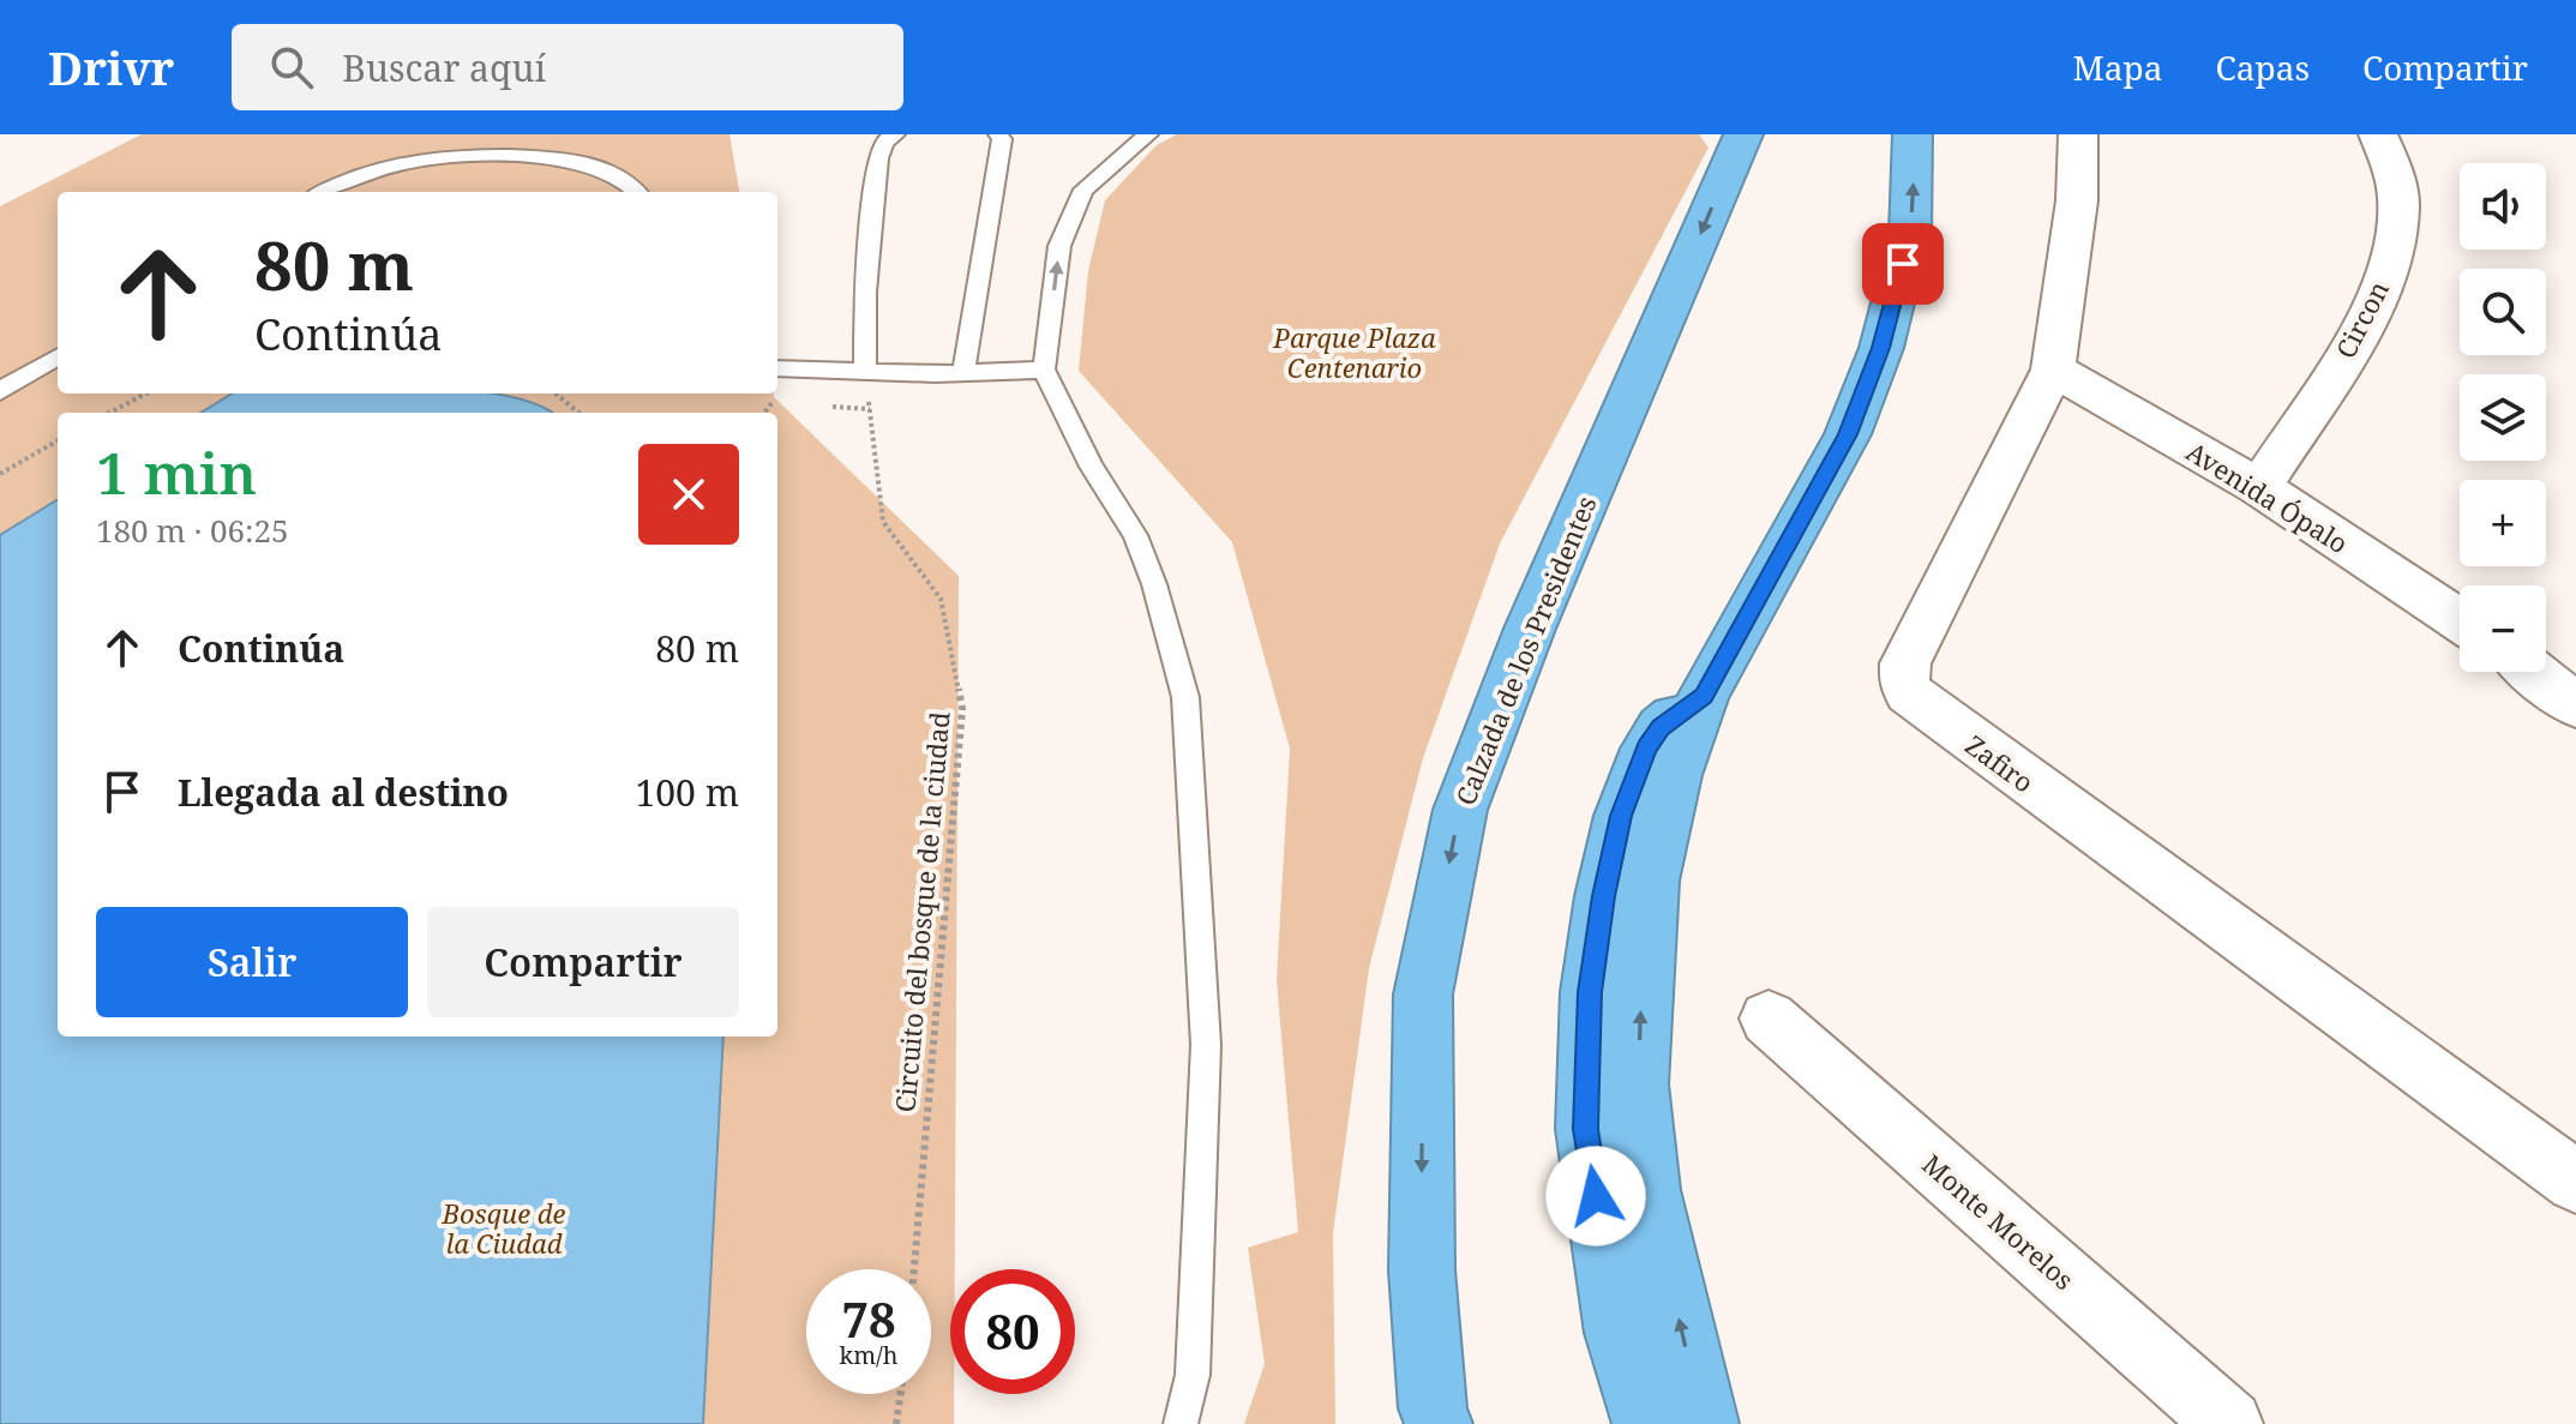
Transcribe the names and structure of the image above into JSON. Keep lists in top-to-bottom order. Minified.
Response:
{"streets":{"highway":["Calzada de los Presidentes"],"street":["Circon","Avenida Ópalo","Zafiro","Monte Morelos"],"path":["Circuito del bosque de la ciudad"]},"crossings":[["Circon","Avenida Ópalo"],["Avenida Ópalo","Zafiro"]],"parks":["Parque Plaza Centenario","Bosque de la Ciudad"],"page":{"header":"Drivr","search":"Buscar aquí","nav":["Mapa","Capas","Compartir"],"map_buttons":["+","−"],"turn":["80 m","Continúa"],"heading":["1 min","180 m · 06:25"],"list":[{"name":"Continúa","value":"80 m"},{"name":"Llegada al destino","value":"100 m"}],"buttons":["Salir","Compartir"],"speed":"78 km/h","limit":"80"}}
